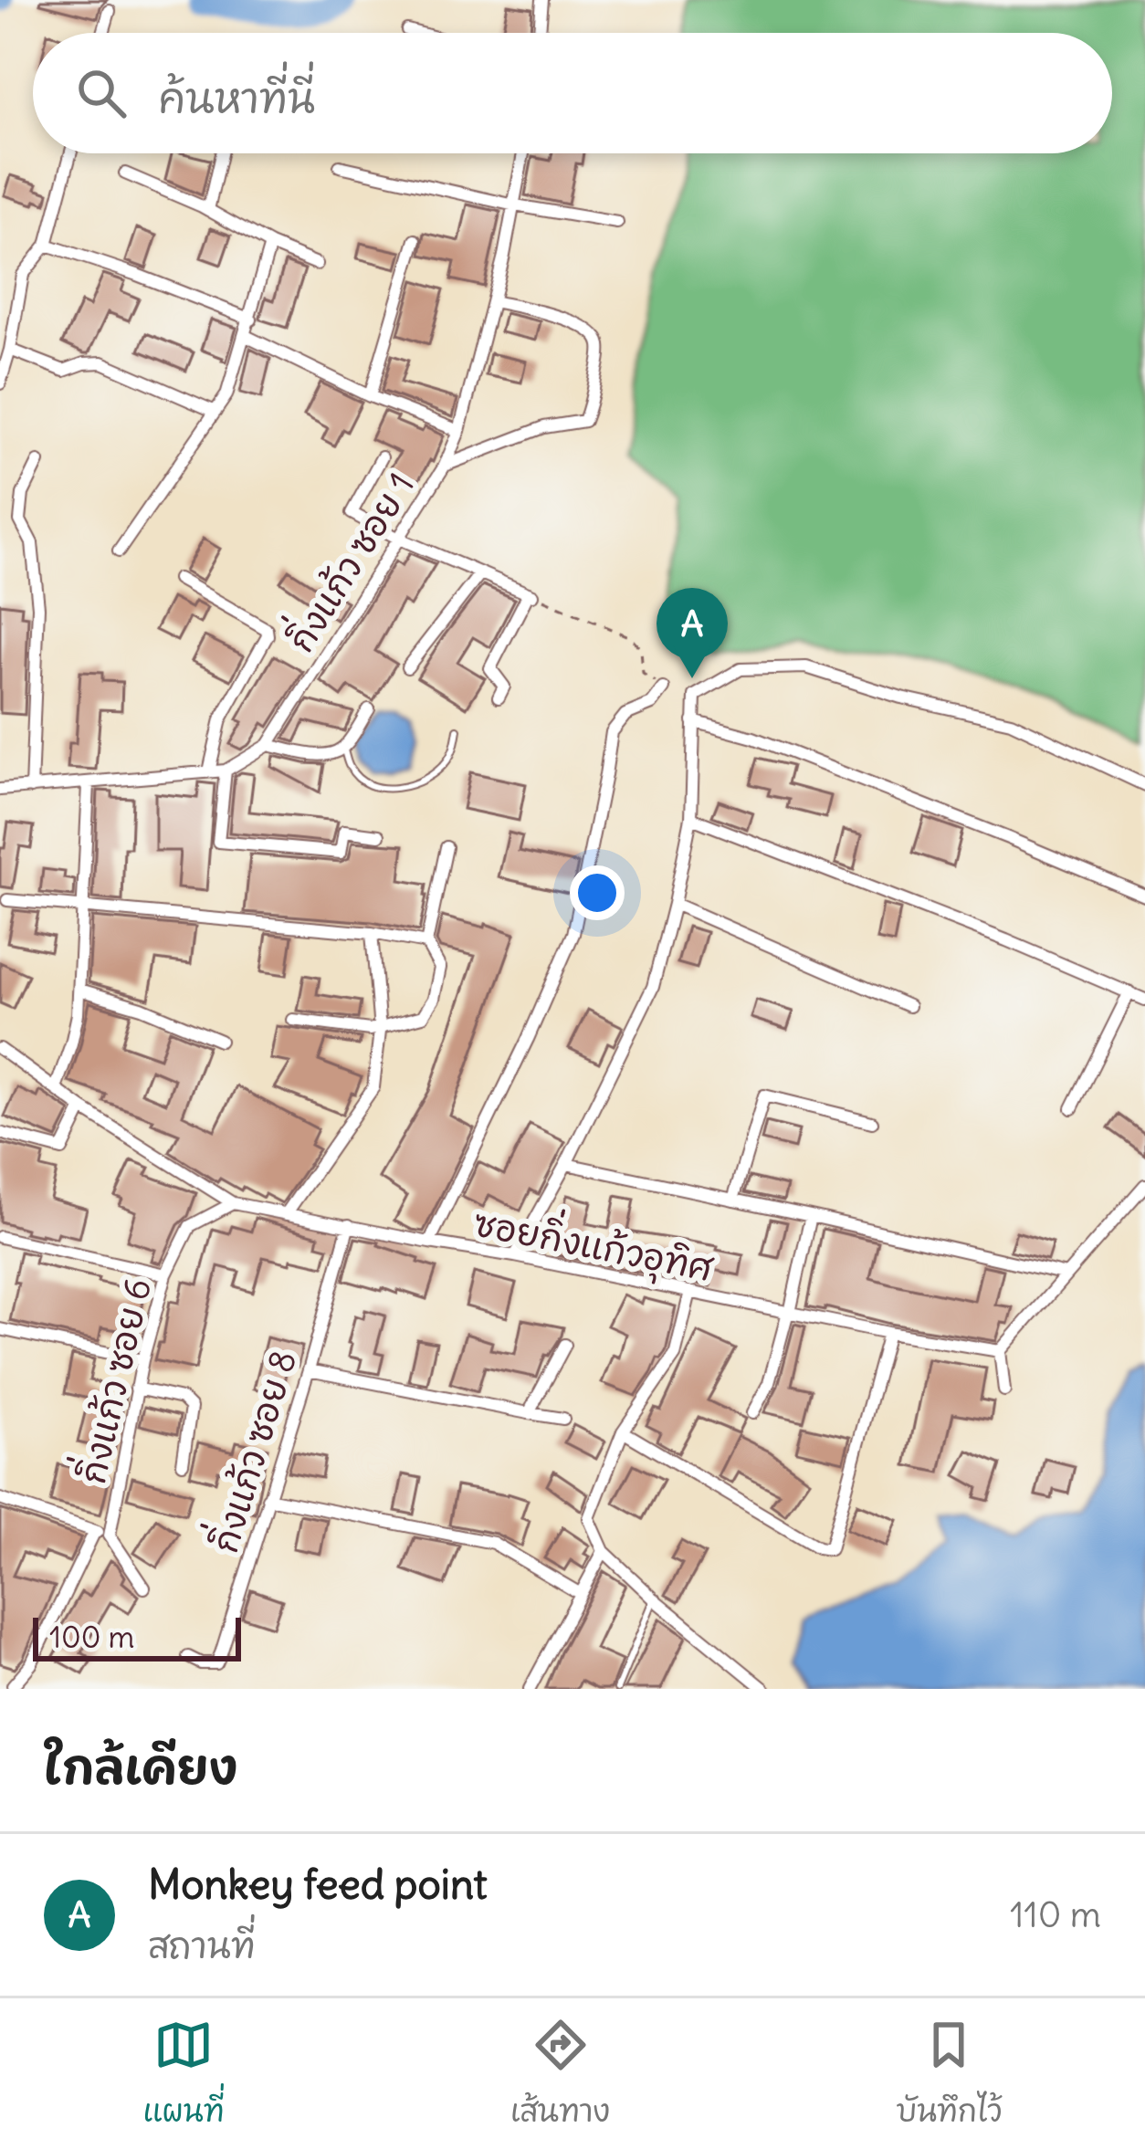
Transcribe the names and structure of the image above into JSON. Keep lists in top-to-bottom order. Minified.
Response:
{"streets":{"street":["กิ่งแก้ว ซอย 1","ซอยกิ่งแก้วอุทิศ","กิ่งแก้ว ซอย 6","กิ่งแก้ว ซอย 8"]},"crossings":[["ซอยกิ่งแก้วอุทิศ","กิ่งแก้ว ซอย 6"],["ซอยกิ่งแก้วอุทิศ","กิ่งแก้ว ซอย 8"]],"scale_bar":"100 m","page":{"search":"ค้นหาที่นี่","pins":"A","scale":"100 m","heading":"ใกล้เคียง","list":[{"mark":"A","name":"Monkey feed point","note":"สถานที่","value":"110 m"}],"nav":["แผนที่","เส้นทาง","บันทึกไว้"]}}
